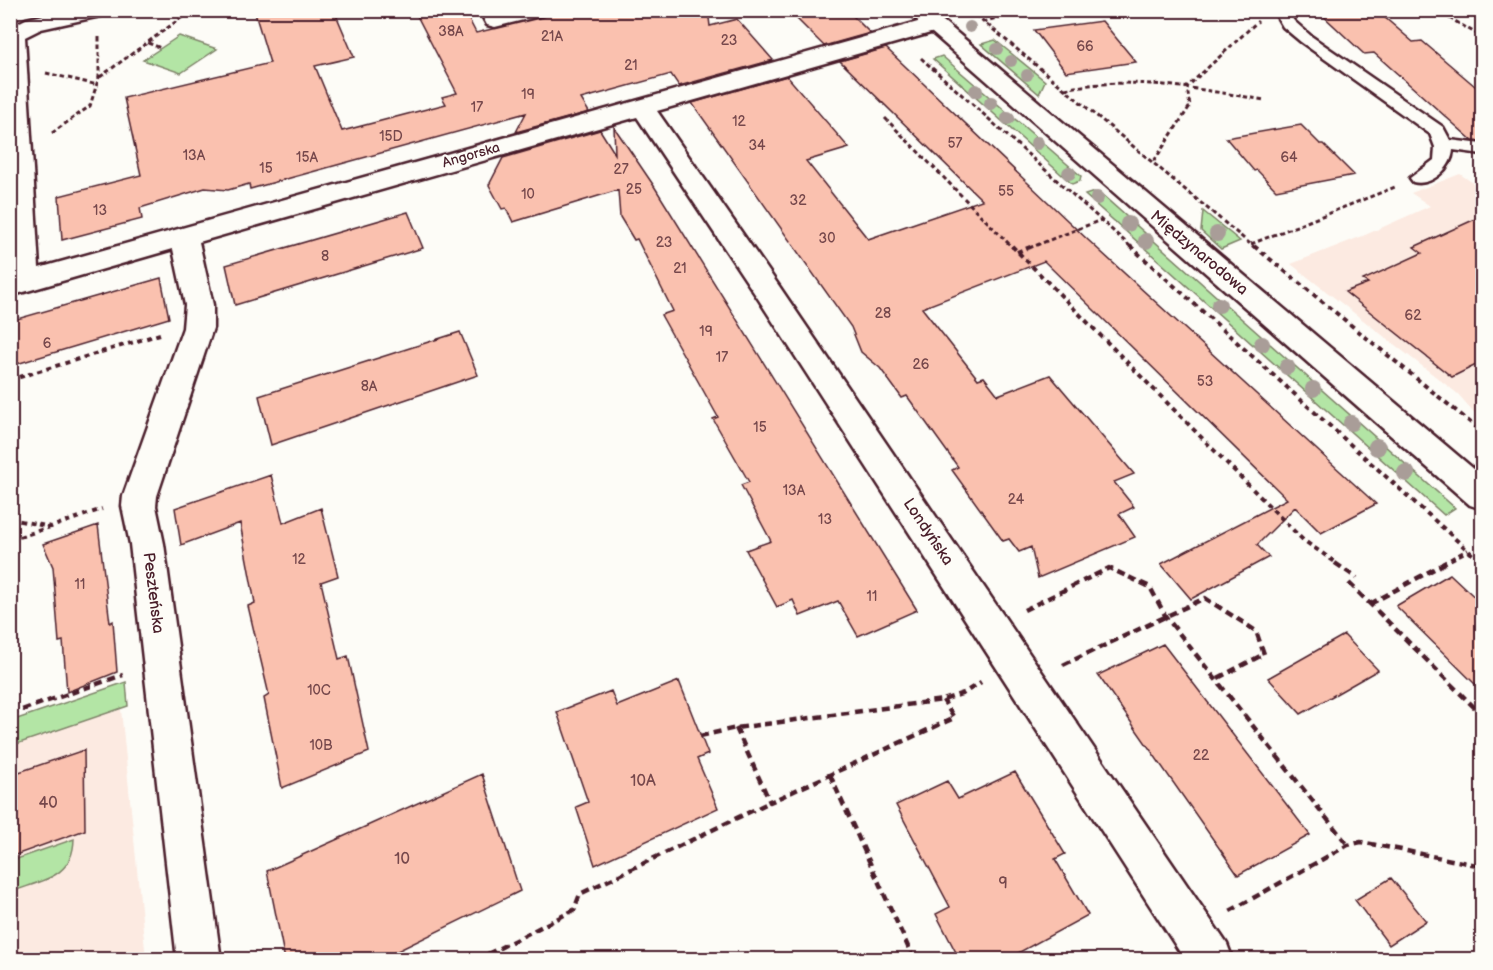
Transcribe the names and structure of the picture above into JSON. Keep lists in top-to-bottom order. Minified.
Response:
{"streets":{"street":["Angorska","Międzynarodowa","Londyńska","Peszteńska"]},"crossings":[["Angorska","Międzynarodowa"],["Angorska","Londyńska"],["Angorska","Peszteńska"]],"house_numbers":["38A","21A","23","66","21","19","17","12","15D","57","34","13A","15A","64","15","27","25","55","10","32","13","30","23","8","21","28","62","19","6","17","26","53","8A","15","13A","24","13","12","11","11","10C","10B","22","10A","40","10","9"]}
